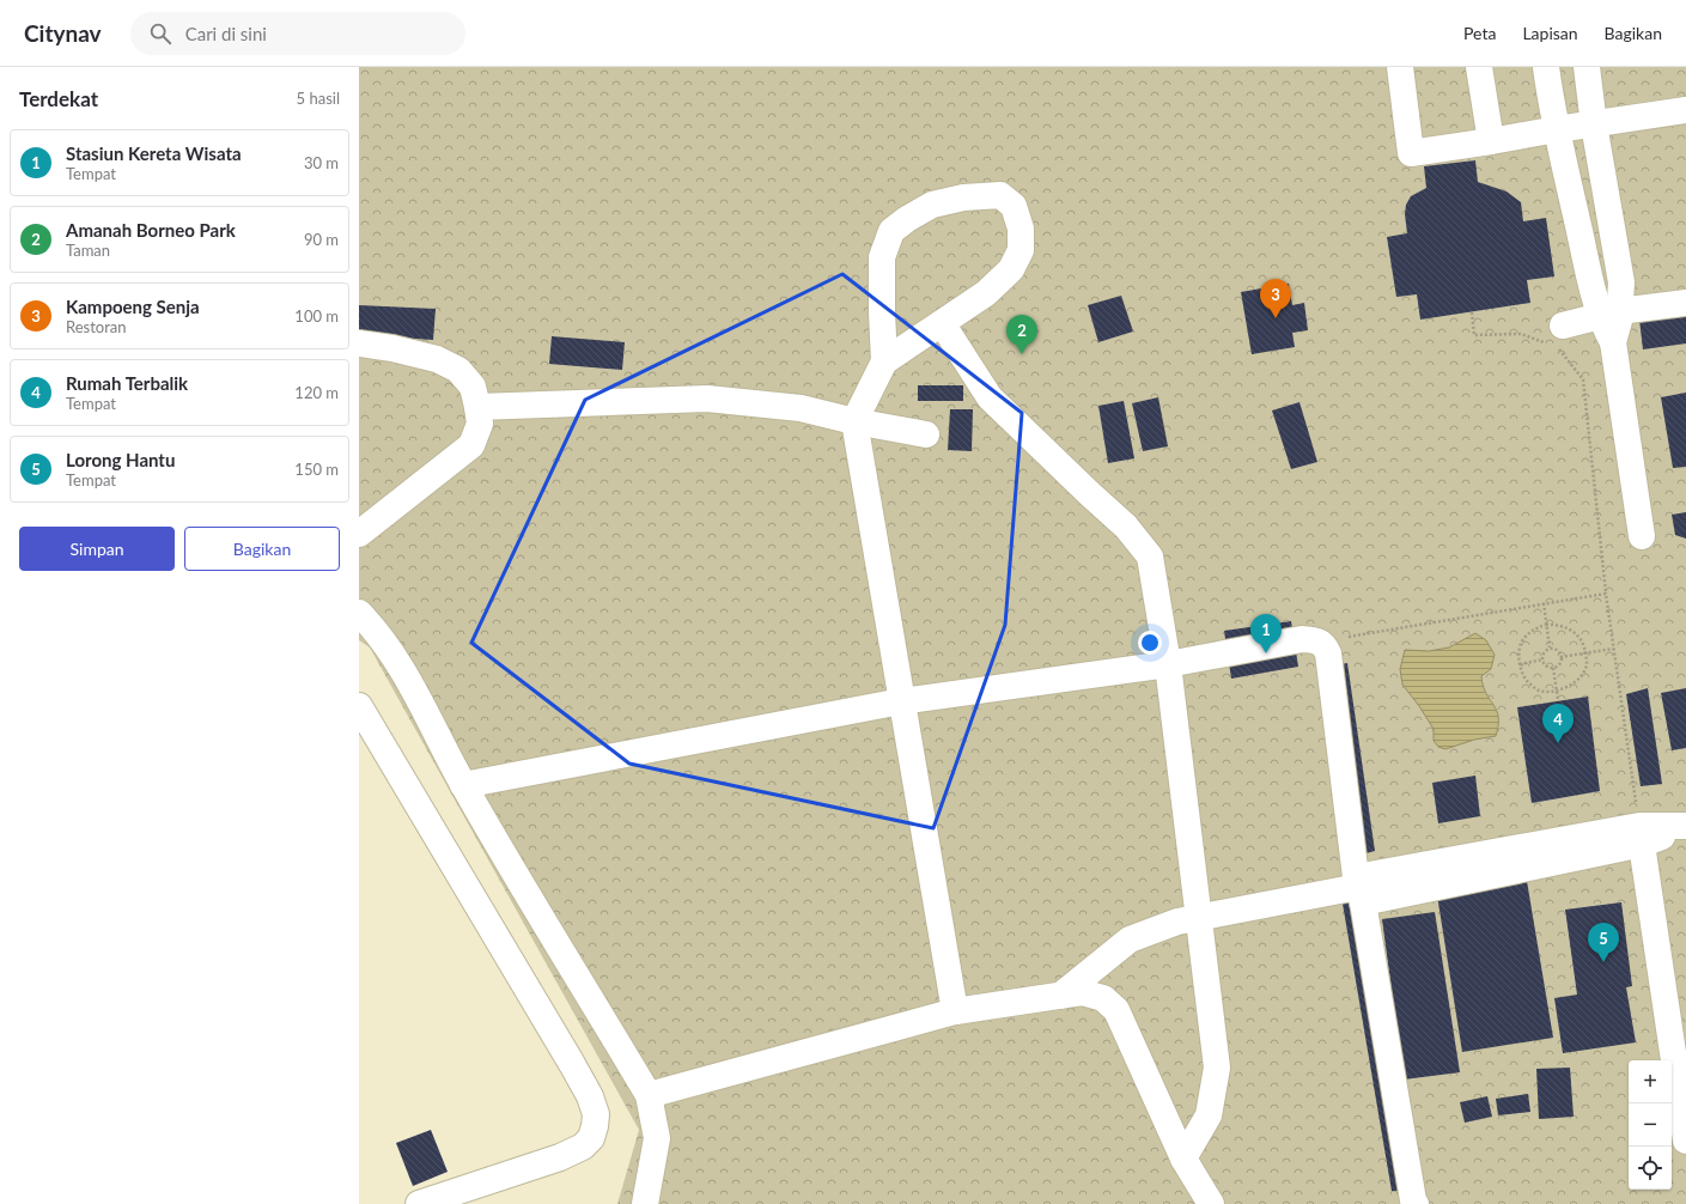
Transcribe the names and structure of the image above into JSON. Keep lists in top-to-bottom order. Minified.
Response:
{"page":{"header":"Citynav","search":"Cari di sini","nav":["Peta","Lapisan","Bagikan"],"heading":["Terdekat","5 hasil"],"list":[{"mark":"1","name":"Stasiun Kereta Wisata","note":"Tempat","value":"30 m"},{"mark":"2","name":"Amanah Borneo Park","note":"Taman","value":"90 m"},{"mark":"3","name":"Kampoeng Senja","note":"Restoran","value":"100 m"},{"mark":"4","name":"Rumah Terbalik","note":"Tempat","value":"120 m"},{"mark":"5","name":"Lorong Hantu","note":"Tempat","value":"150 m"}],"pins":["3","2","1","4","5"],"buttons":["Simpan","Bagikan"],"map_buttons":["+","−"]}}
